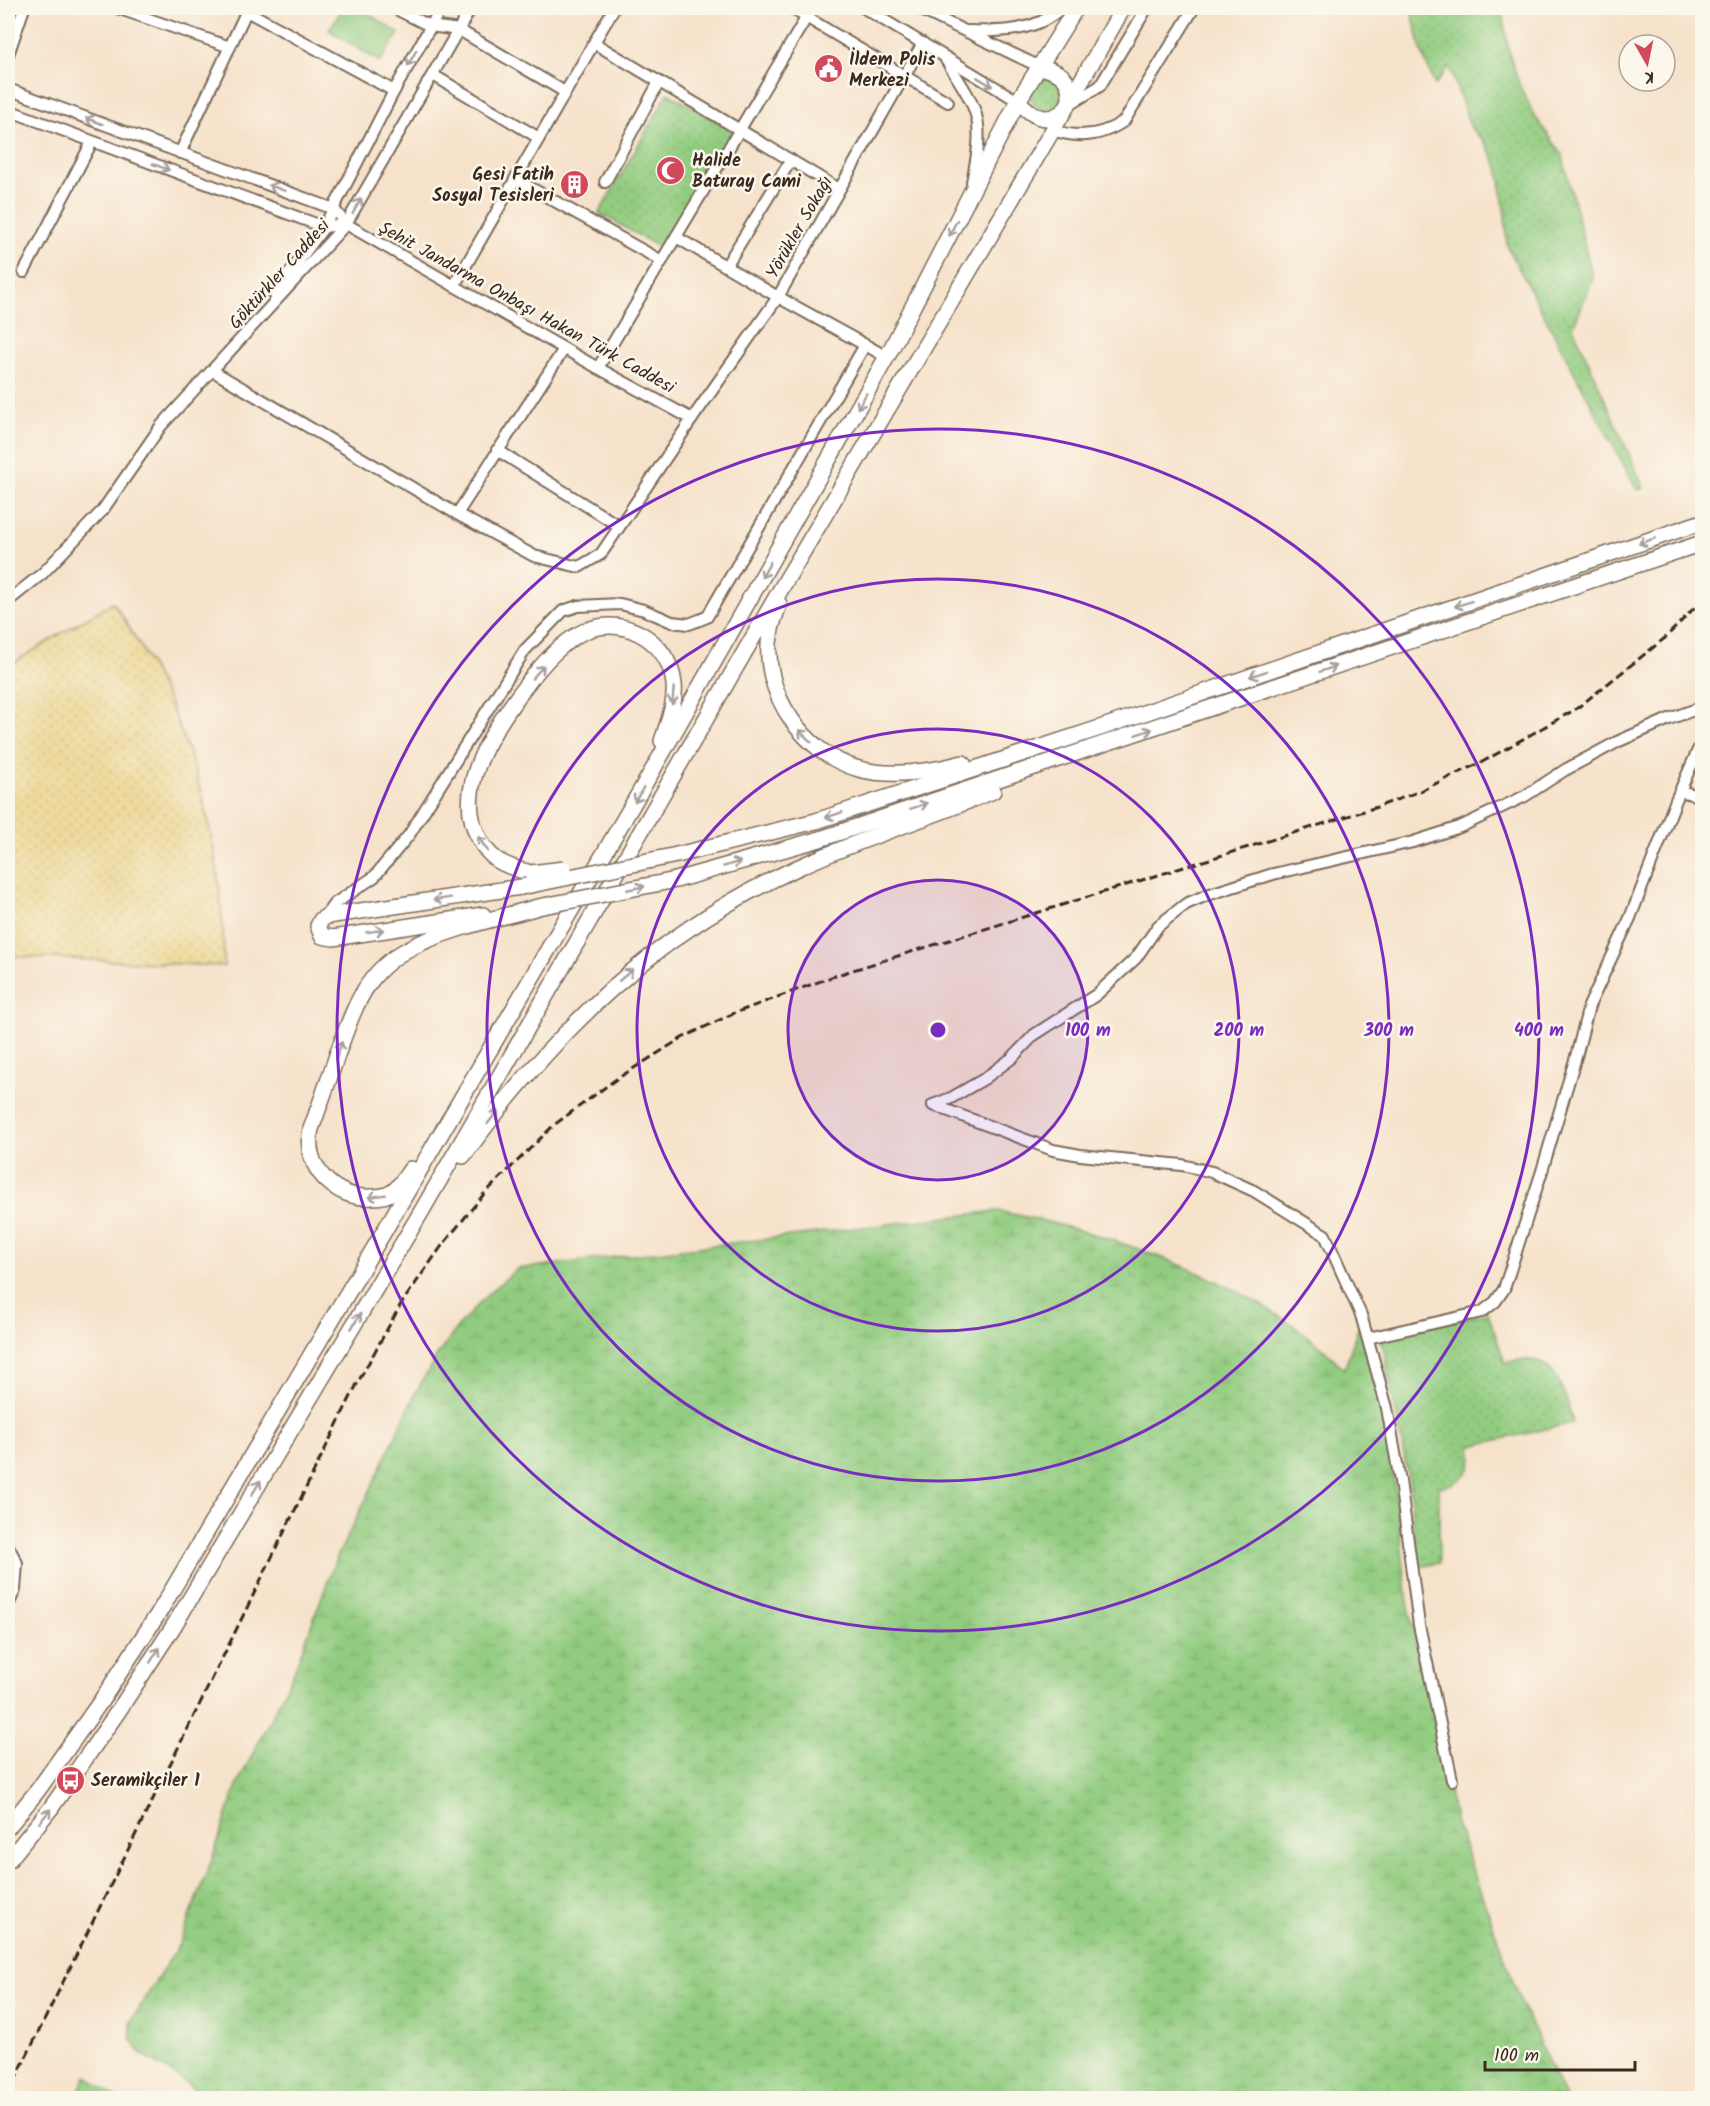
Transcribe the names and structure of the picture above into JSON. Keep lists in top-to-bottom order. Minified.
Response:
{"streets":{"street":["Yörükler Sokağı","Göktürkler Caddesi","Şehit Jandarma Onbaşı Hakan Türk Caddesi"]},"crossings":[["Yörükler Sokağı","Şehit Jandarma Onbaşı Hakan Türk Caddesi"],["Göktürkler Caddesi","Şehit Jandarma Onbaşı Hakan Türk Caddesi"]],"places":{"public building":["İldem Polis Merkezi"],"mosque":["Halide Baturay Cami"],"building":["Gesi Fatih Sosyal Tesisleri"],"bus stop":["Seramikçiler 1"]},"scale_bar":"100 m","north":"bottom","rings":["100 m","200 m","300 m","400 m"]}
